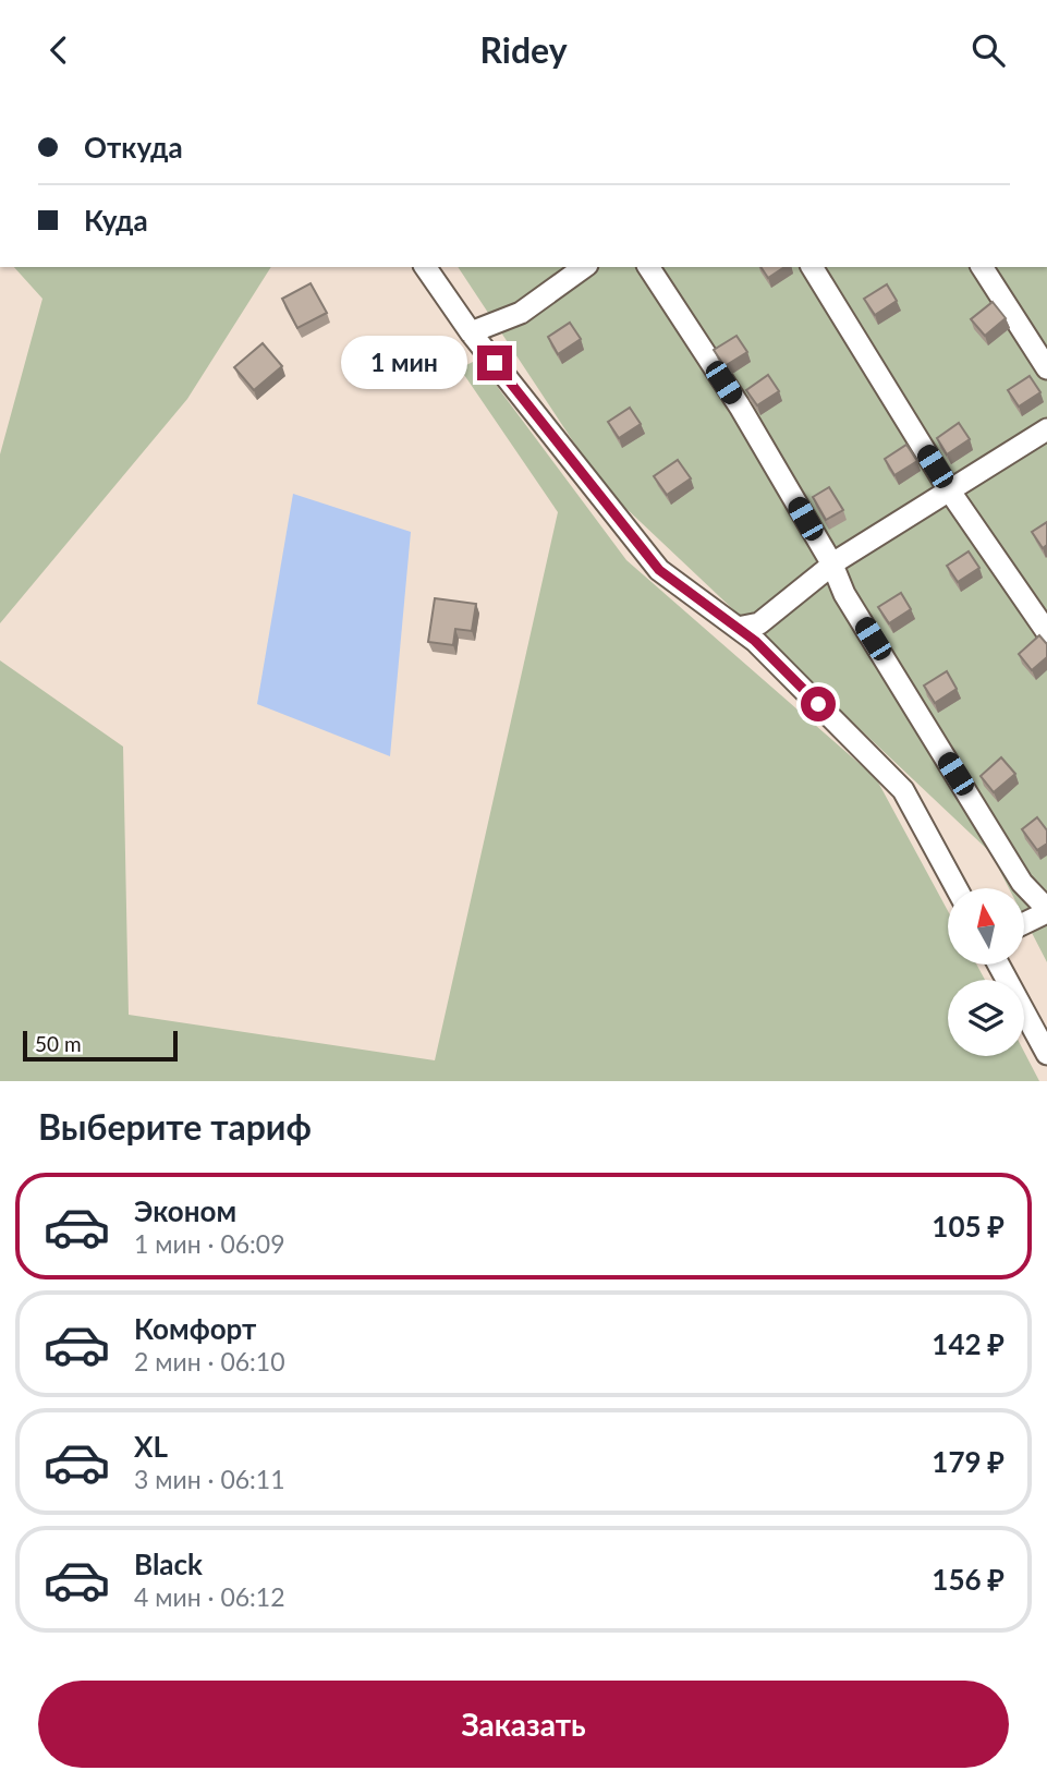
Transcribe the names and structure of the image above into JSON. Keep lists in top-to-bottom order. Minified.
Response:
{"scale_bar":"50 m","north":"top","page":{"header":"Ridey","banner":["Откуда","Куда"],"bubble":"1 мин","scale":"50 m","heading":"Выберите тариф","list":[{"name":"Эконом","note":"1 мин · 06:09","value":"105 ₽"},{"name":"Комфорт","note":"2 мин · 06:10","value":"142 ₽"},{"name":"XL","note":"3 мин · 06:11","value":"179 ₽"},{"name":"Black","note":"4 мин · 06:12","value":"156 ₽"}],"buttons":"Заказать"}}
